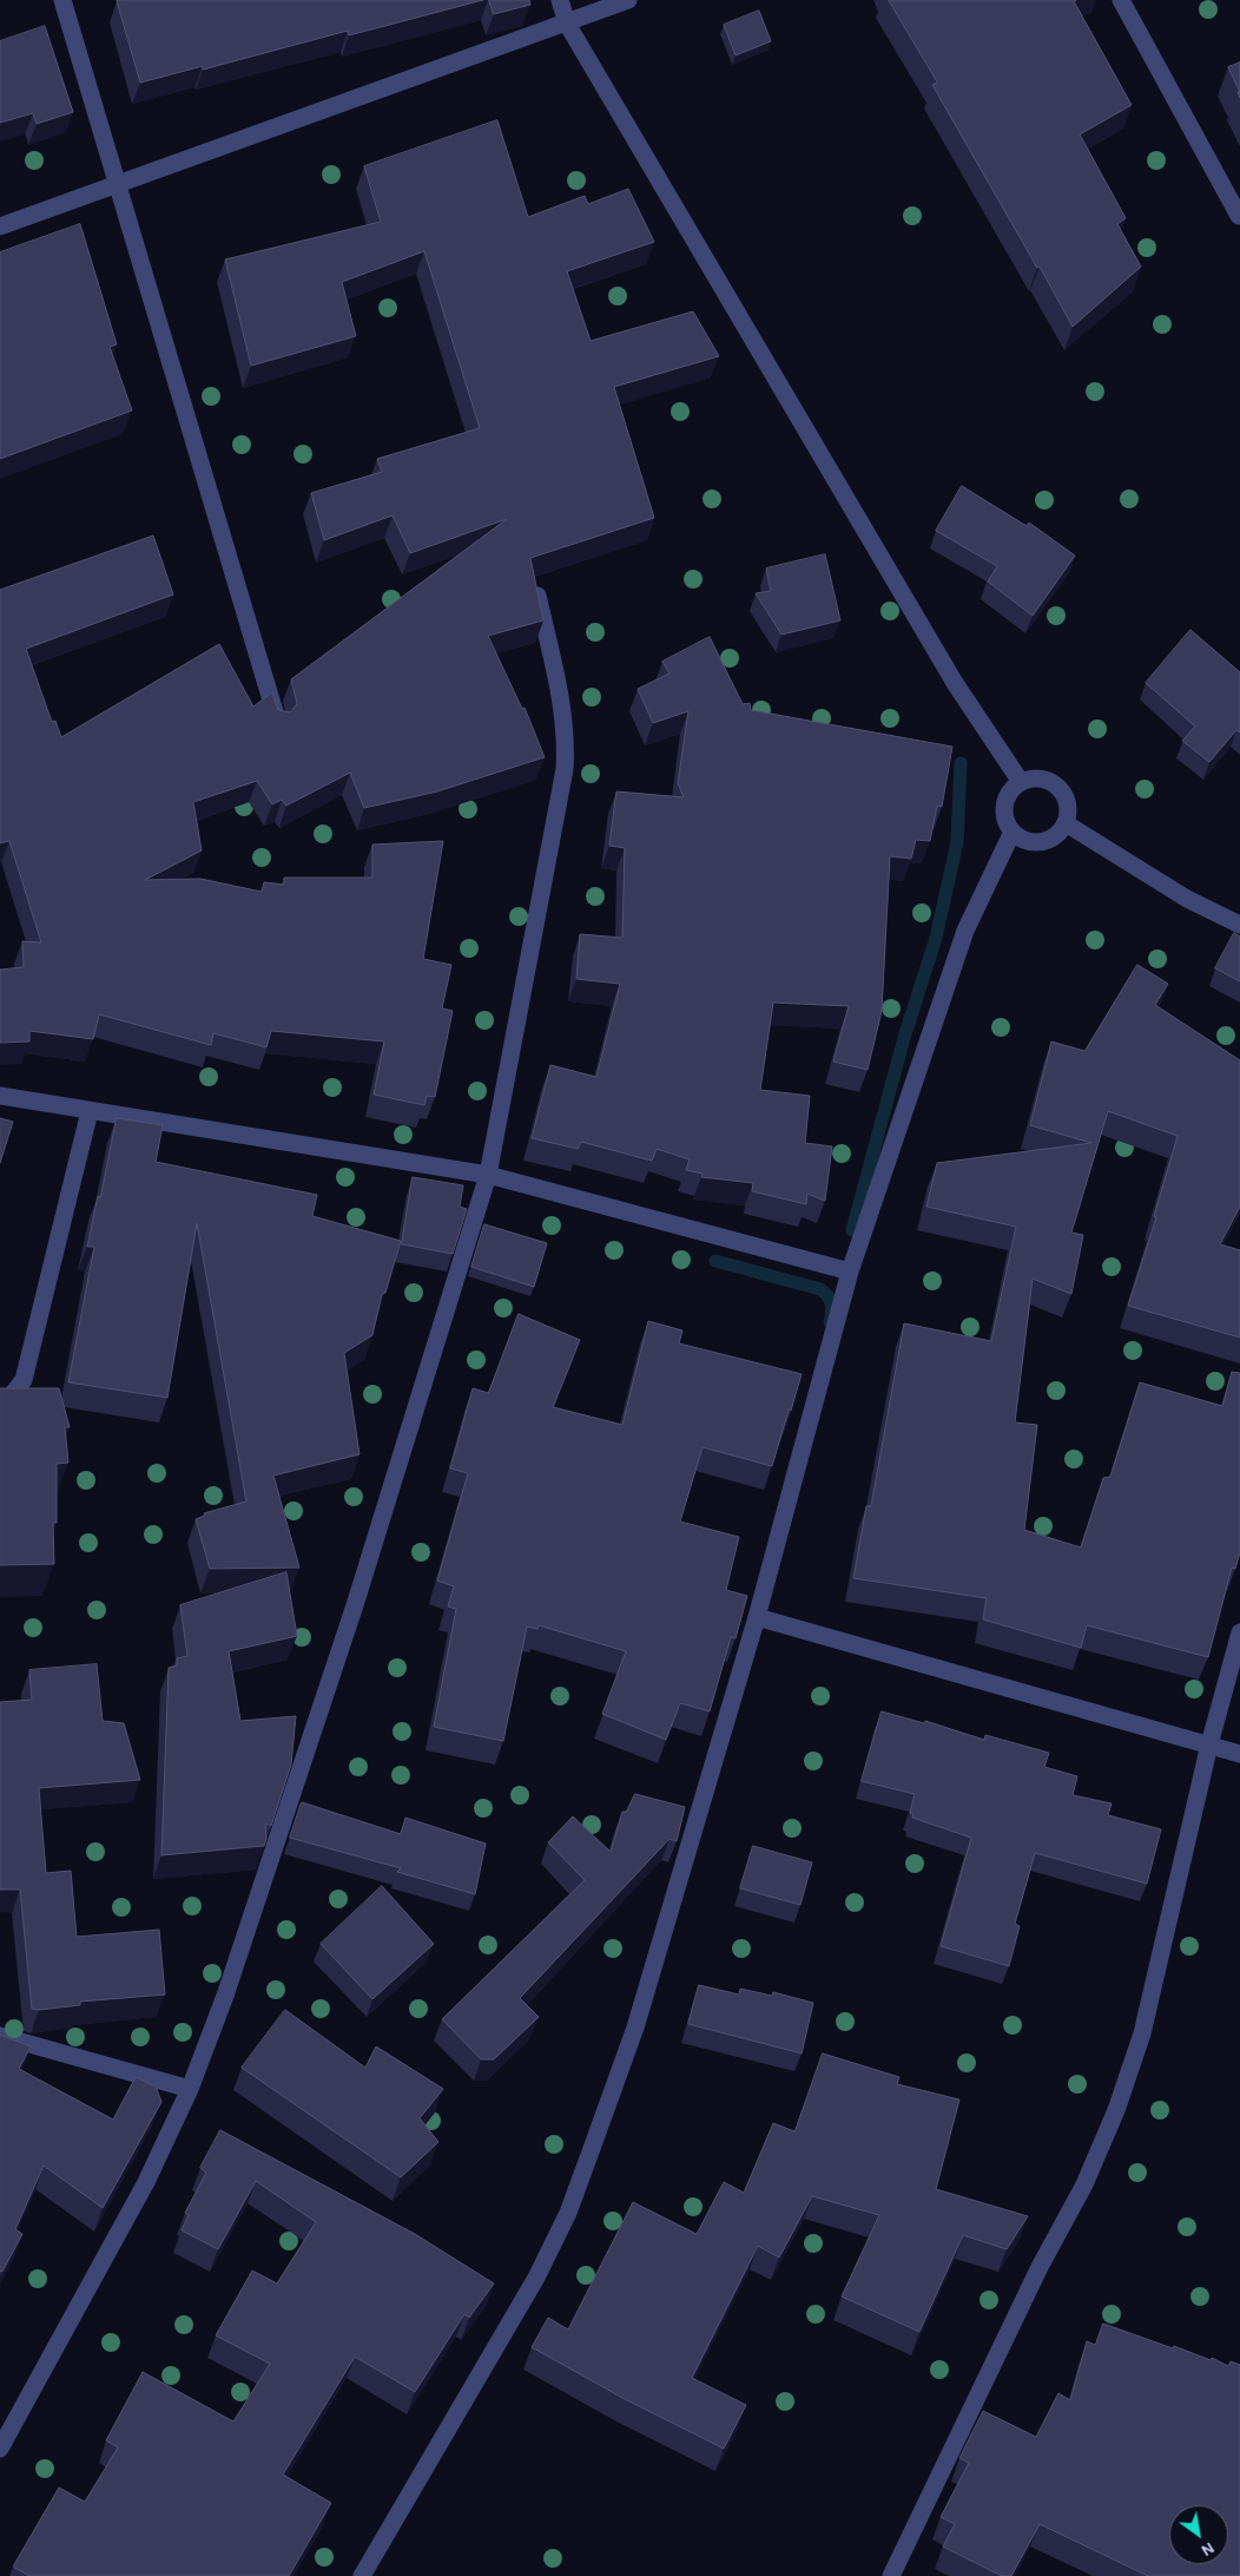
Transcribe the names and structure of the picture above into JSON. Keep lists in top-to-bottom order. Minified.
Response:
{"north":"bottom right"}
